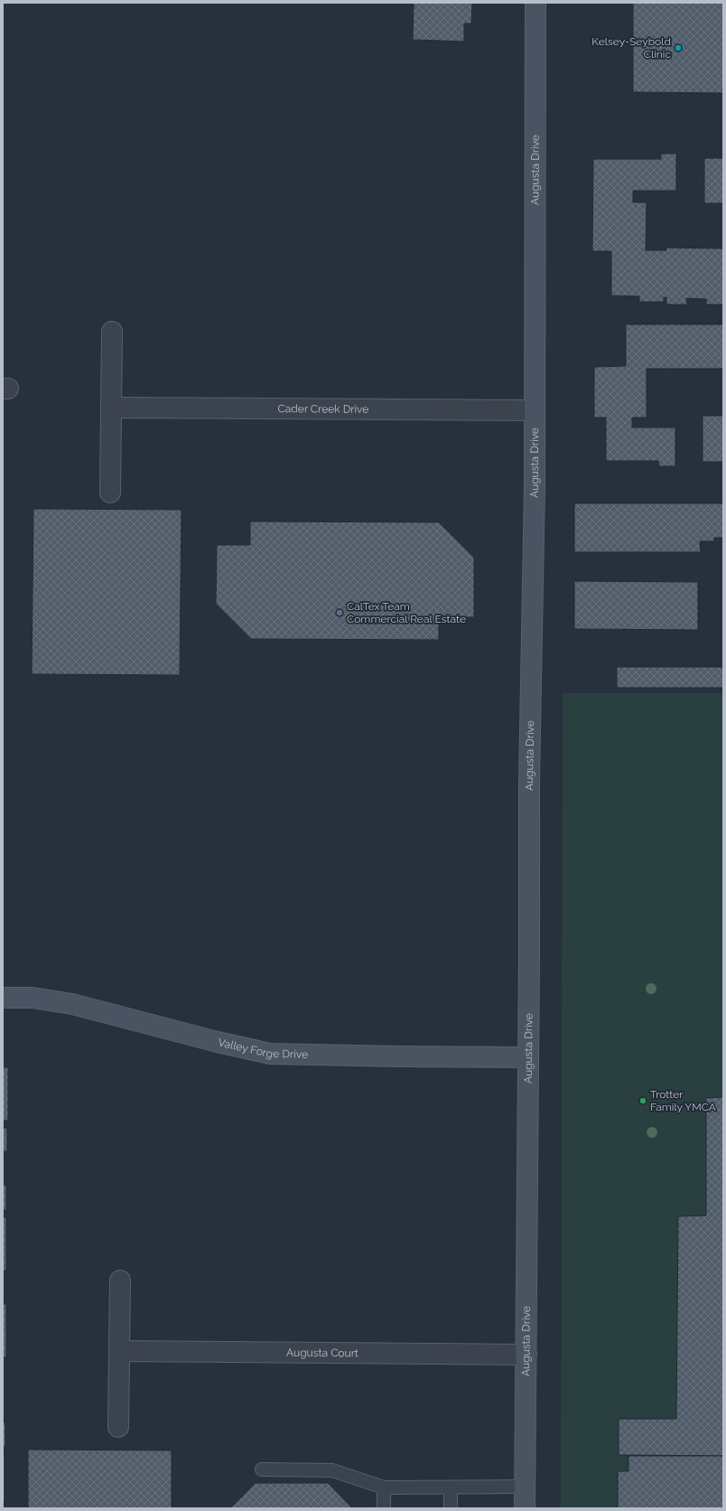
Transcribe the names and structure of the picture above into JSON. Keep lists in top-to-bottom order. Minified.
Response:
{"streets":{"street":["Augusta Drive","Cader Creek Drive","Valley Forge Drive","Augusta Court"]},"crossings":[["Augusta Drive","Cader Creek Drive"],["Augusta Drive","Valley Forge Drive"],["Augusta Drive","Augusta Court"]],"places":["Kelsey-Seybold Clinic","CalTex Team Commercial Real Estate","Trotter Family YMCA"]}
